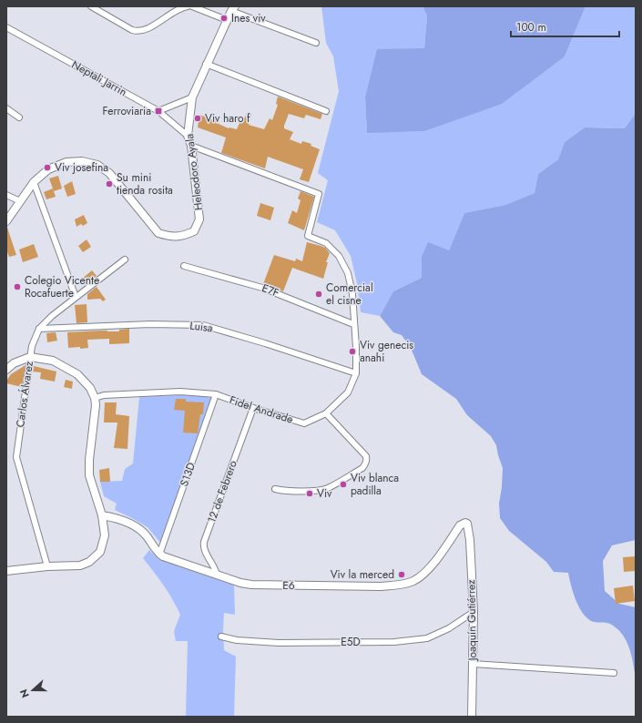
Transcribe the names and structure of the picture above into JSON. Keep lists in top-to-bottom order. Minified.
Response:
{"streets":{"street":["Neptali Jarrin","Heleodoro Ayala","E7F","Luisa","Carlos Álvarez","Fidel Andrade","S13D","12 de Febrero","E6","Joaquín Gutiérrez","E5D"]},"crossings":[["Neptali Jarrin","Heleodoro Ayala"],["Heleodoro Ayala","Fidel Andrade"],["E7F","Fidel Andrade"],["Luisa","Carlos Álvarez"],["Luisa","Fidel Andrade"],["Fidel Andrade","S13D"],["Fidel Andrade","12 de Febrero"],["S13D","E6"],["12 de Febrero","E6"],["E6","Joaquín Gutiérrez"],["Joaquín Gutiérrez","E5D"]],"places":{"other":["Ines viv","Viv haro f","Viv josefina","Su mini tienda rosita","Colegio Vicente Rocafuerte","Comercial el cisne","Viv genecis anahi","Viv blanca padilla","Viv","Viv la merced"],"transit":["Ferroviaria"]},"scale_bar":"100 m","north":"left"}
